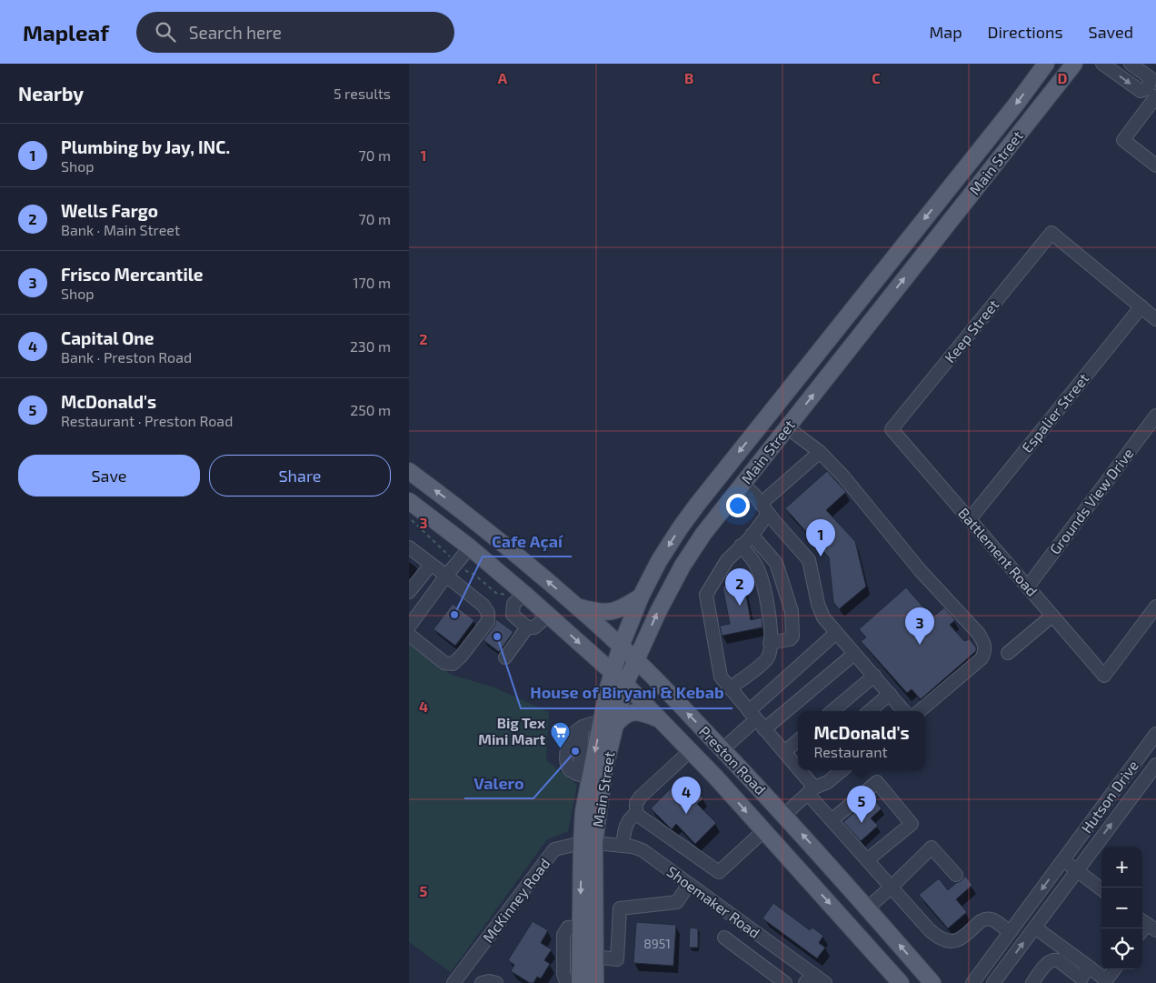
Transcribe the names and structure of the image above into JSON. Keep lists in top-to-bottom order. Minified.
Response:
{"streets":{"main road":["Main Street","Preston Road"],"street":["Keep Street","Espalier Street","Grounds View Drive","Battlement Road","Hutson Drive","McKinney Road","Shoemaker Road"]},"crossings":[["Main Street","Preston Road"],["Main Street","McKinney Road"],["Main Street","Shoemaker Road"],["Keep Street","Espalier Street"],["Keep Street","Battlement Road"],["Espalier Street","Battlement Road"],["Grounds View Drive","Battlement Road"],["McKinney Road","Shoemaker Road"]],"places":{"other":["Cafe Açaí","House of Biryani & Kebab","Valero"],"supermarket":["Big Tex Mini Mart"]},"house_numbers":["8951"],"page":{"header":"Mapleaf","search":"Search here","nav":["Map","Directions","Saved"],"heading":["Nearby","5 results"],"list":[{"mark":"1","name":"Plumbing by Jay, INC.","note":"Shop","value":"70 m"},{"mark":"2","name":"Wells Fargo","note":"Bank · Main Street","value":"70 m"},{"mark":"3","name":"Frisco Mercantile","note":"Shop","value":"170 m"},{"mark":"4","name":"Capital One","note":"Bank · Preston Road","value":"230 m"},{"mark":"5","name":"McDonald's","note":"Restaurant · Preston Road","value":"250 m"}],"buttons":["Save","Share"],"pins":["1","2","3","4","5"],"popup":["McDonald's","Restaurant"],"map_buttons":["+","−"]},"grid":{"columns":["A","B","C","D"],"rows":["1","2","3","4","5"]}}
